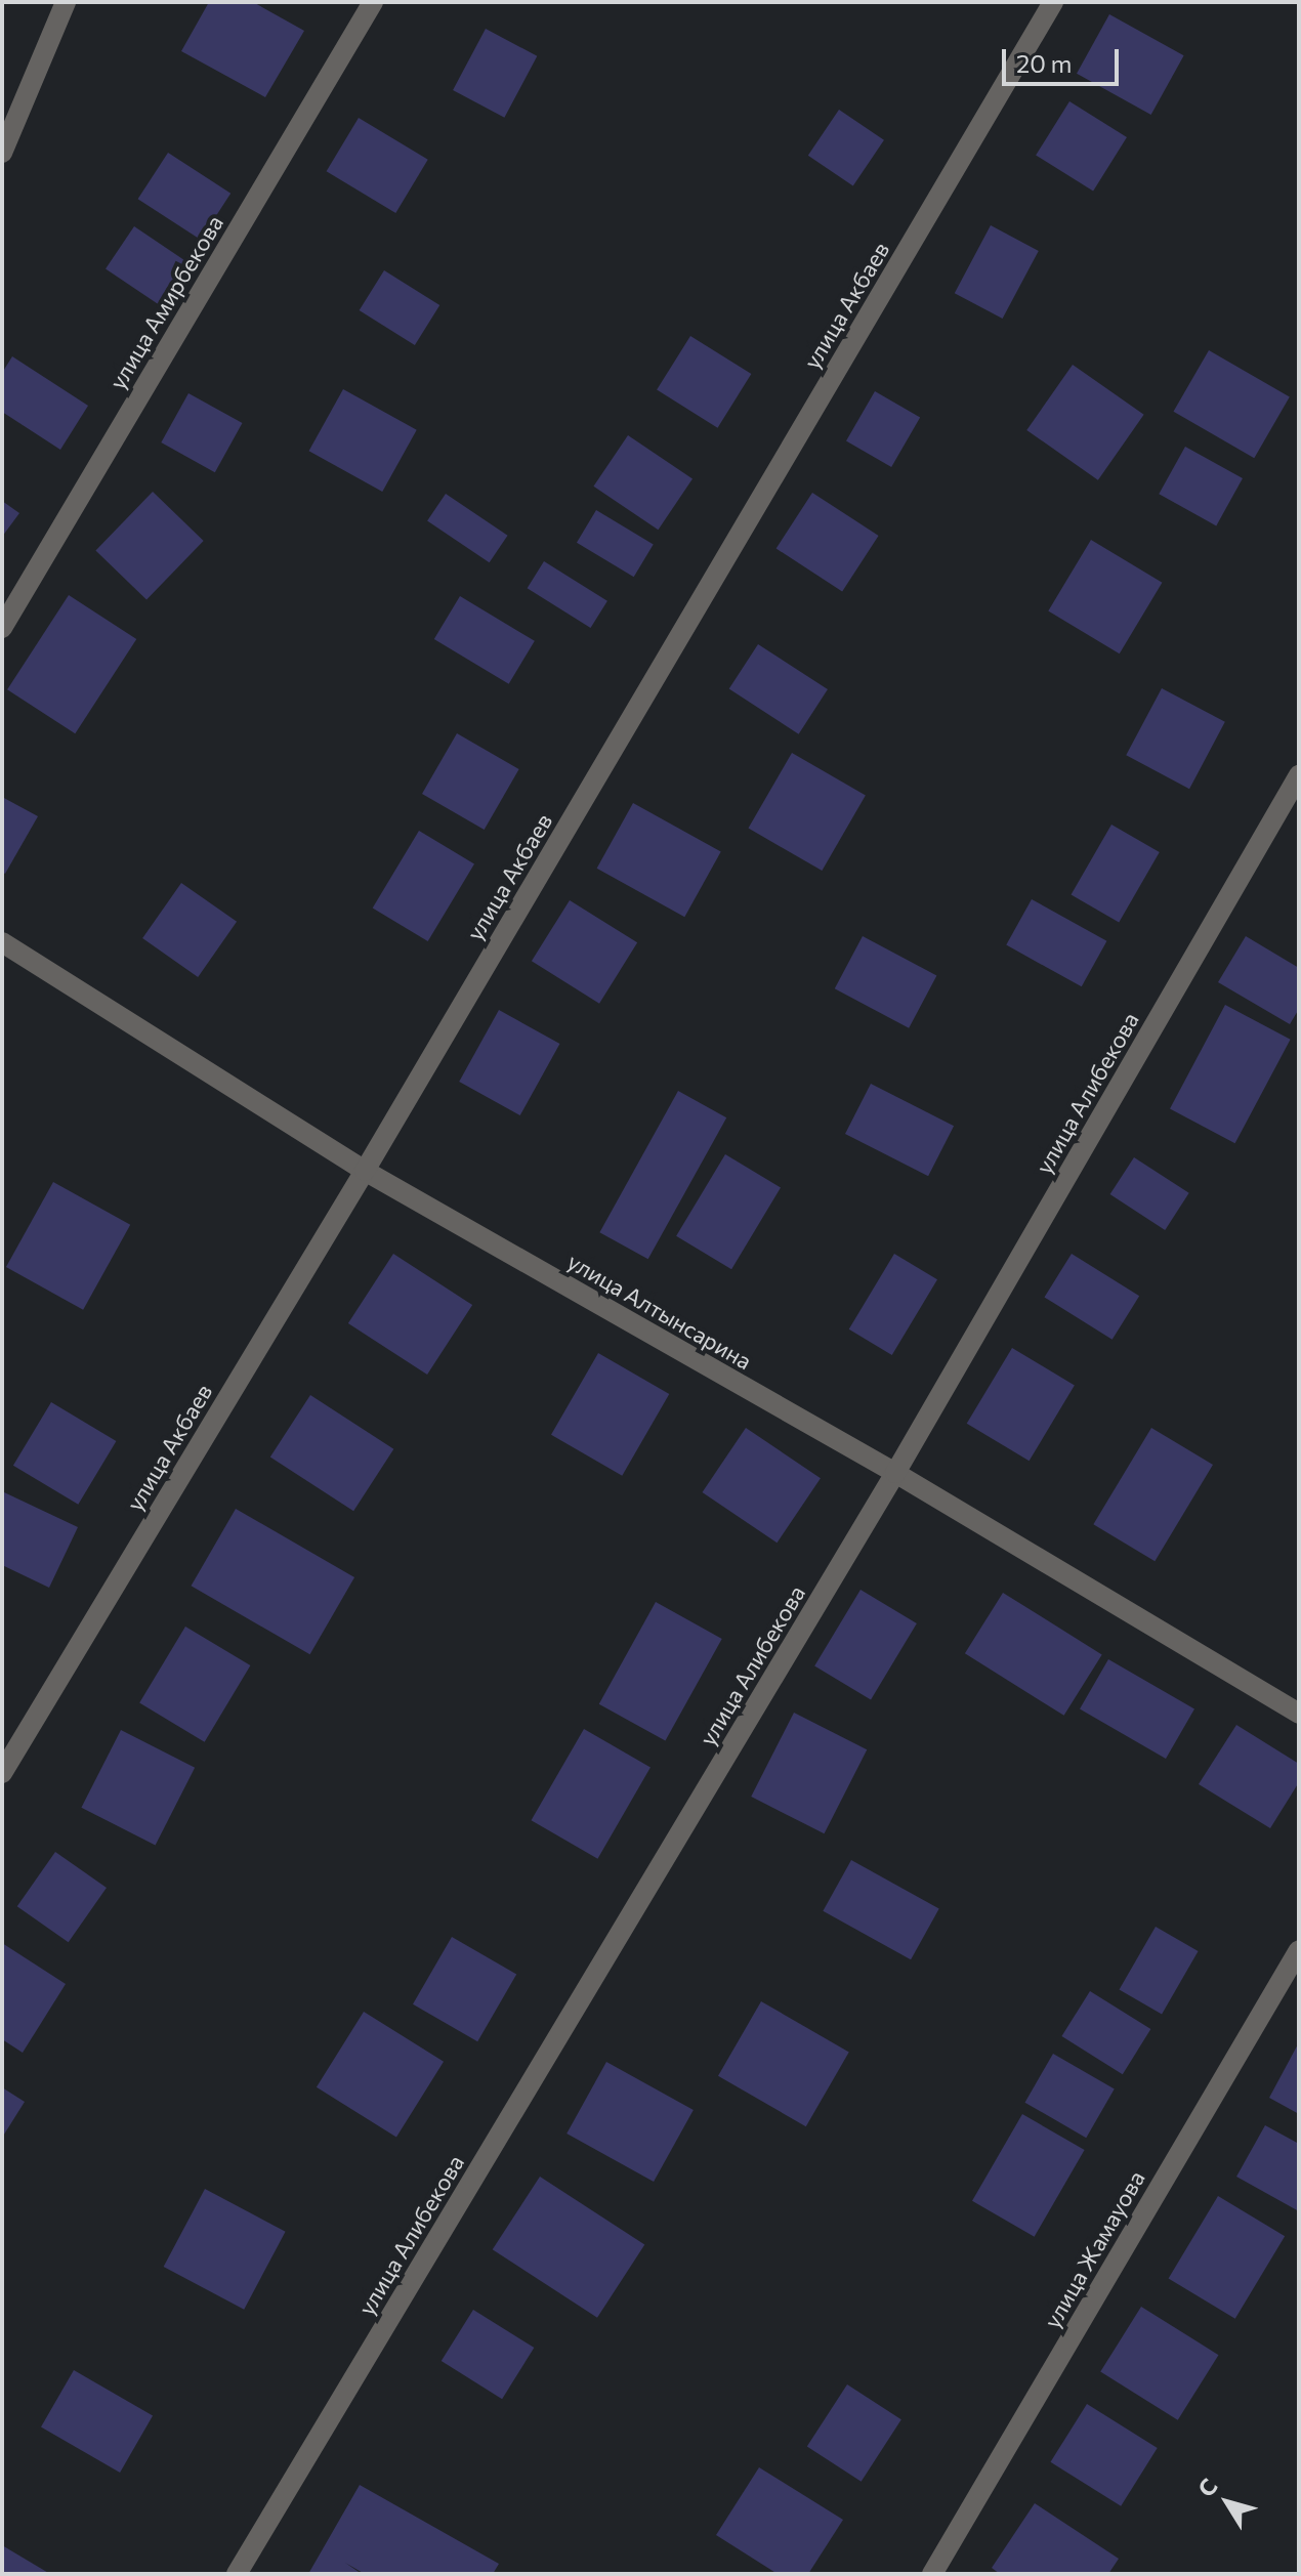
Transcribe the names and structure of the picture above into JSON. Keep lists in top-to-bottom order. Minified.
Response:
{"streets":{"street":["улица Амирбекова","улица Акбаев","улица Алибекова","улица Алтынсарина","улица Жамауова"]},"crossings":[["улица Акбаев","улица Алтынсарина"],["улица Алибекова","улица Алтынсарина"]],"scale_bar":"20 m","north":"top left"}
